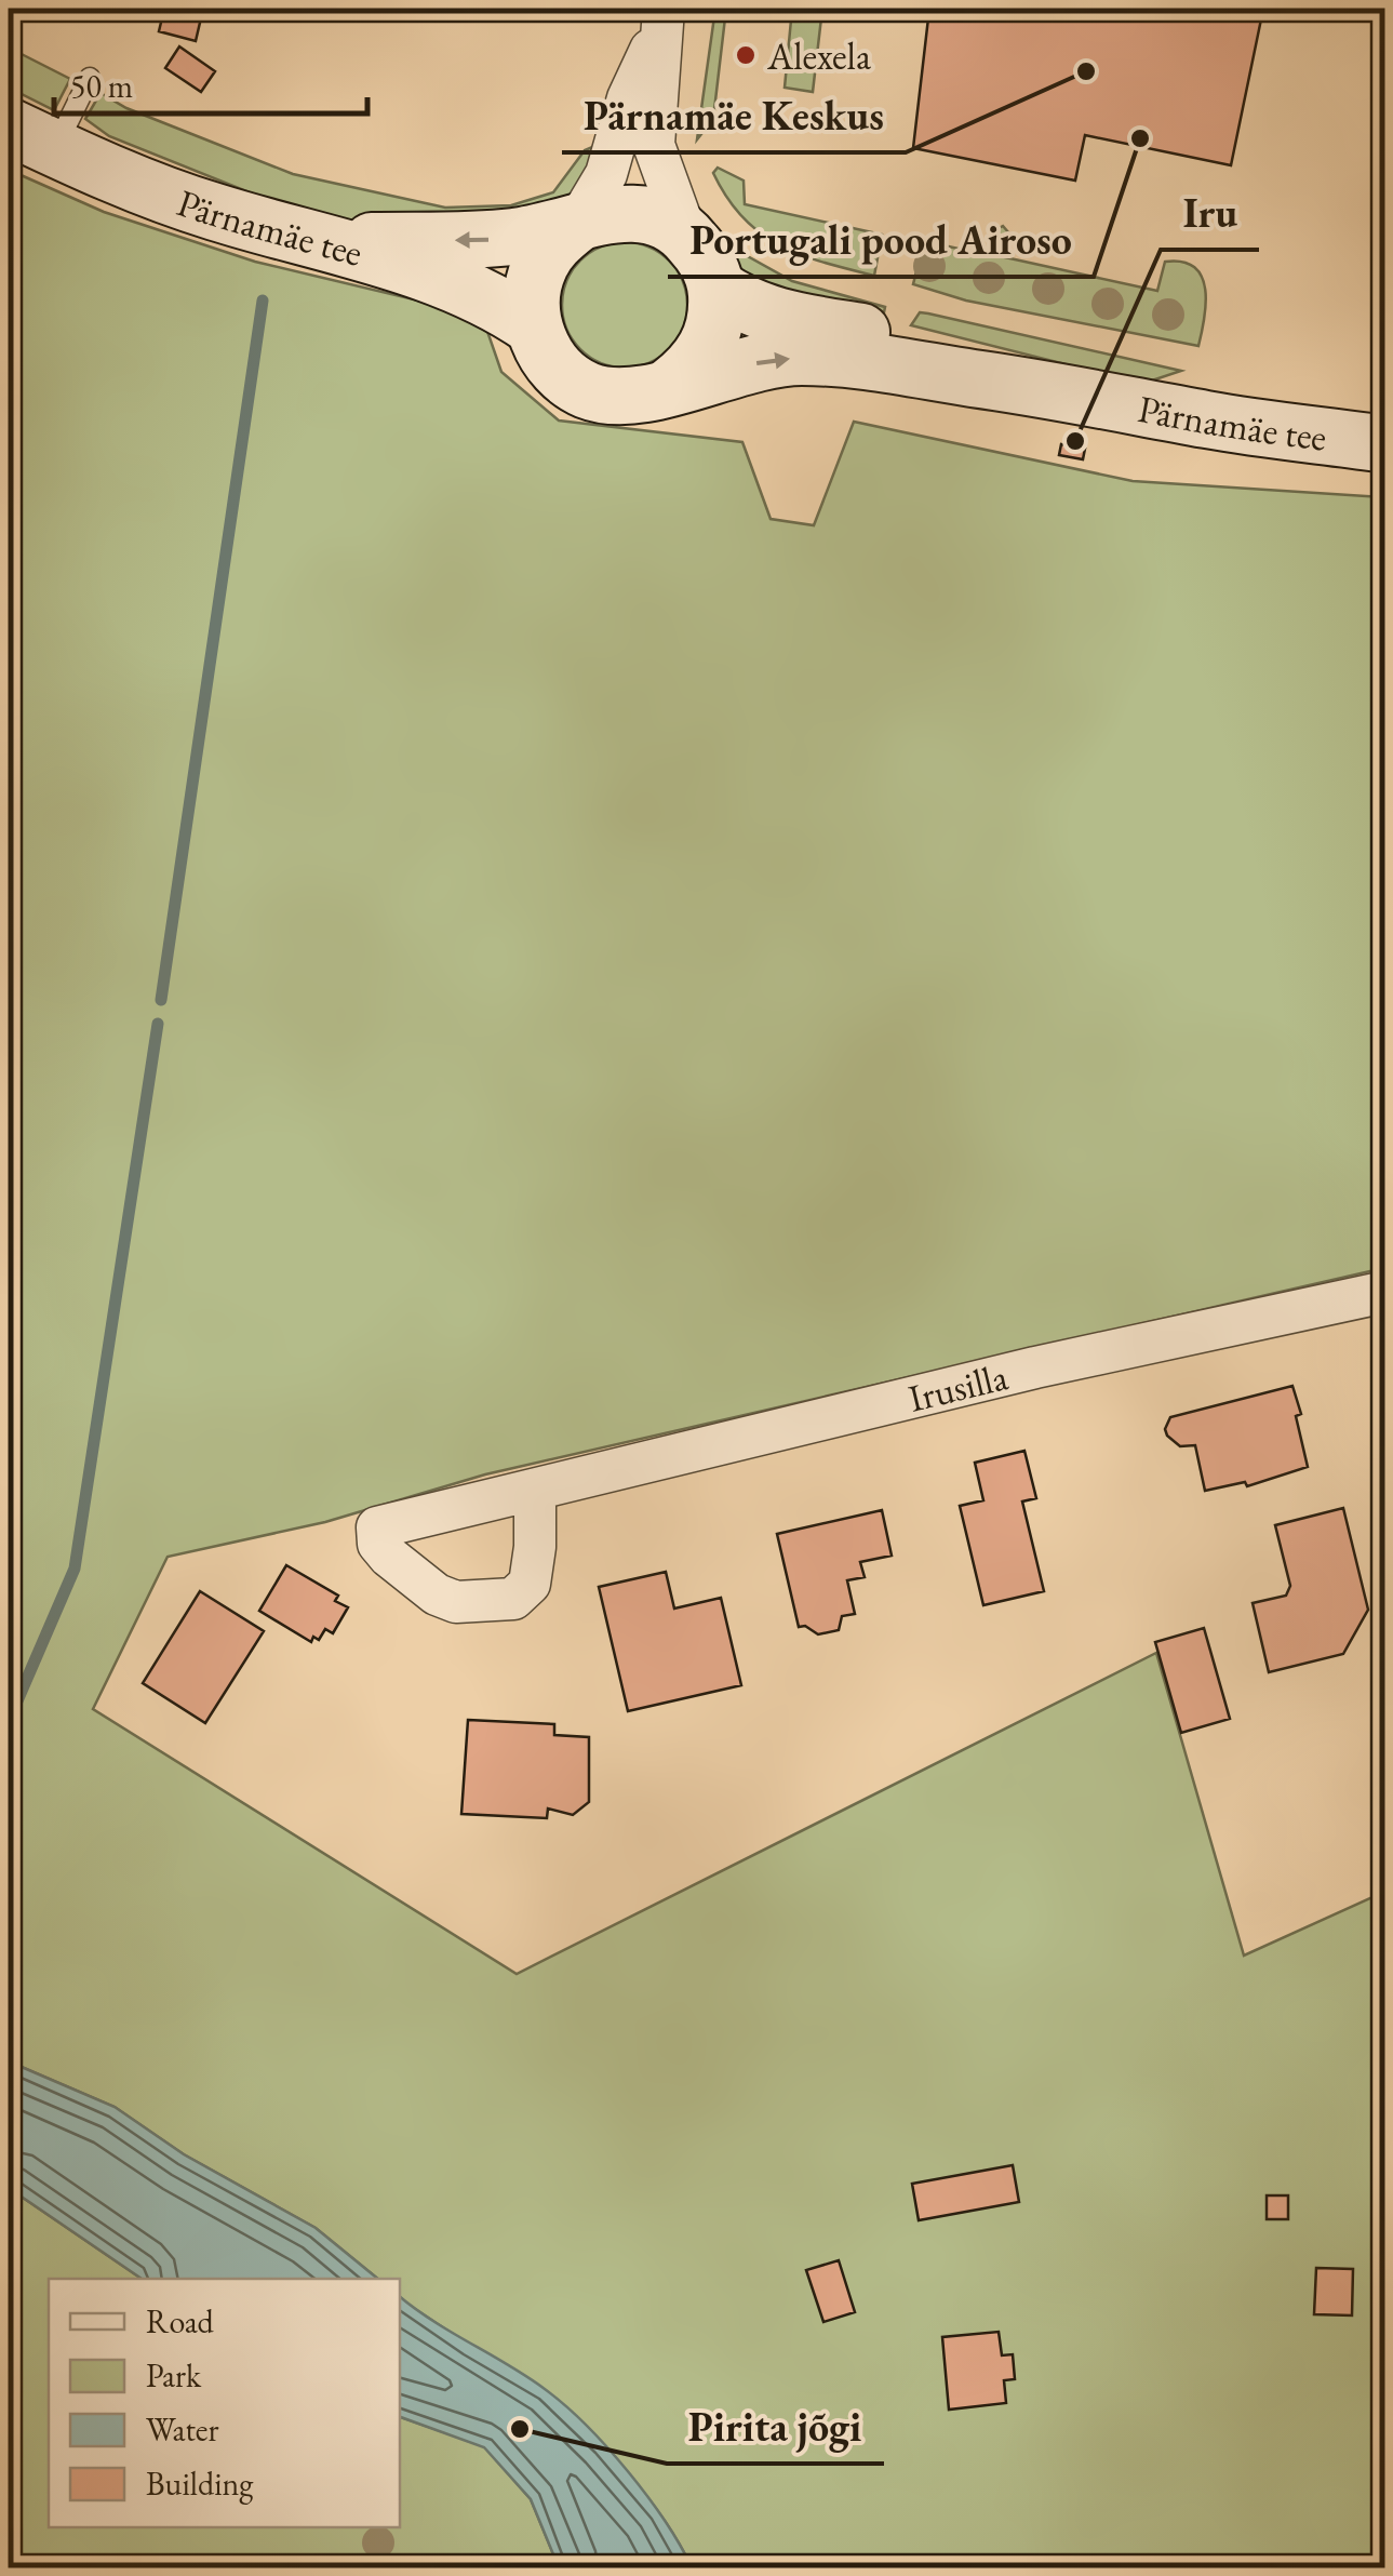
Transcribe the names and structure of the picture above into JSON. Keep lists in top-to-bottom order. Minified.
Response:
{"streets":{"main road":["Pärnamäe tee"],"street":["Irusilla"]},"places":["Alexela","Pärnamäe Keskus","Portugali pood Airoso","Iru","Pirita jõgi"],"legend":["Road","Park","Water","Building"],"scale_bar":"50 m"}
